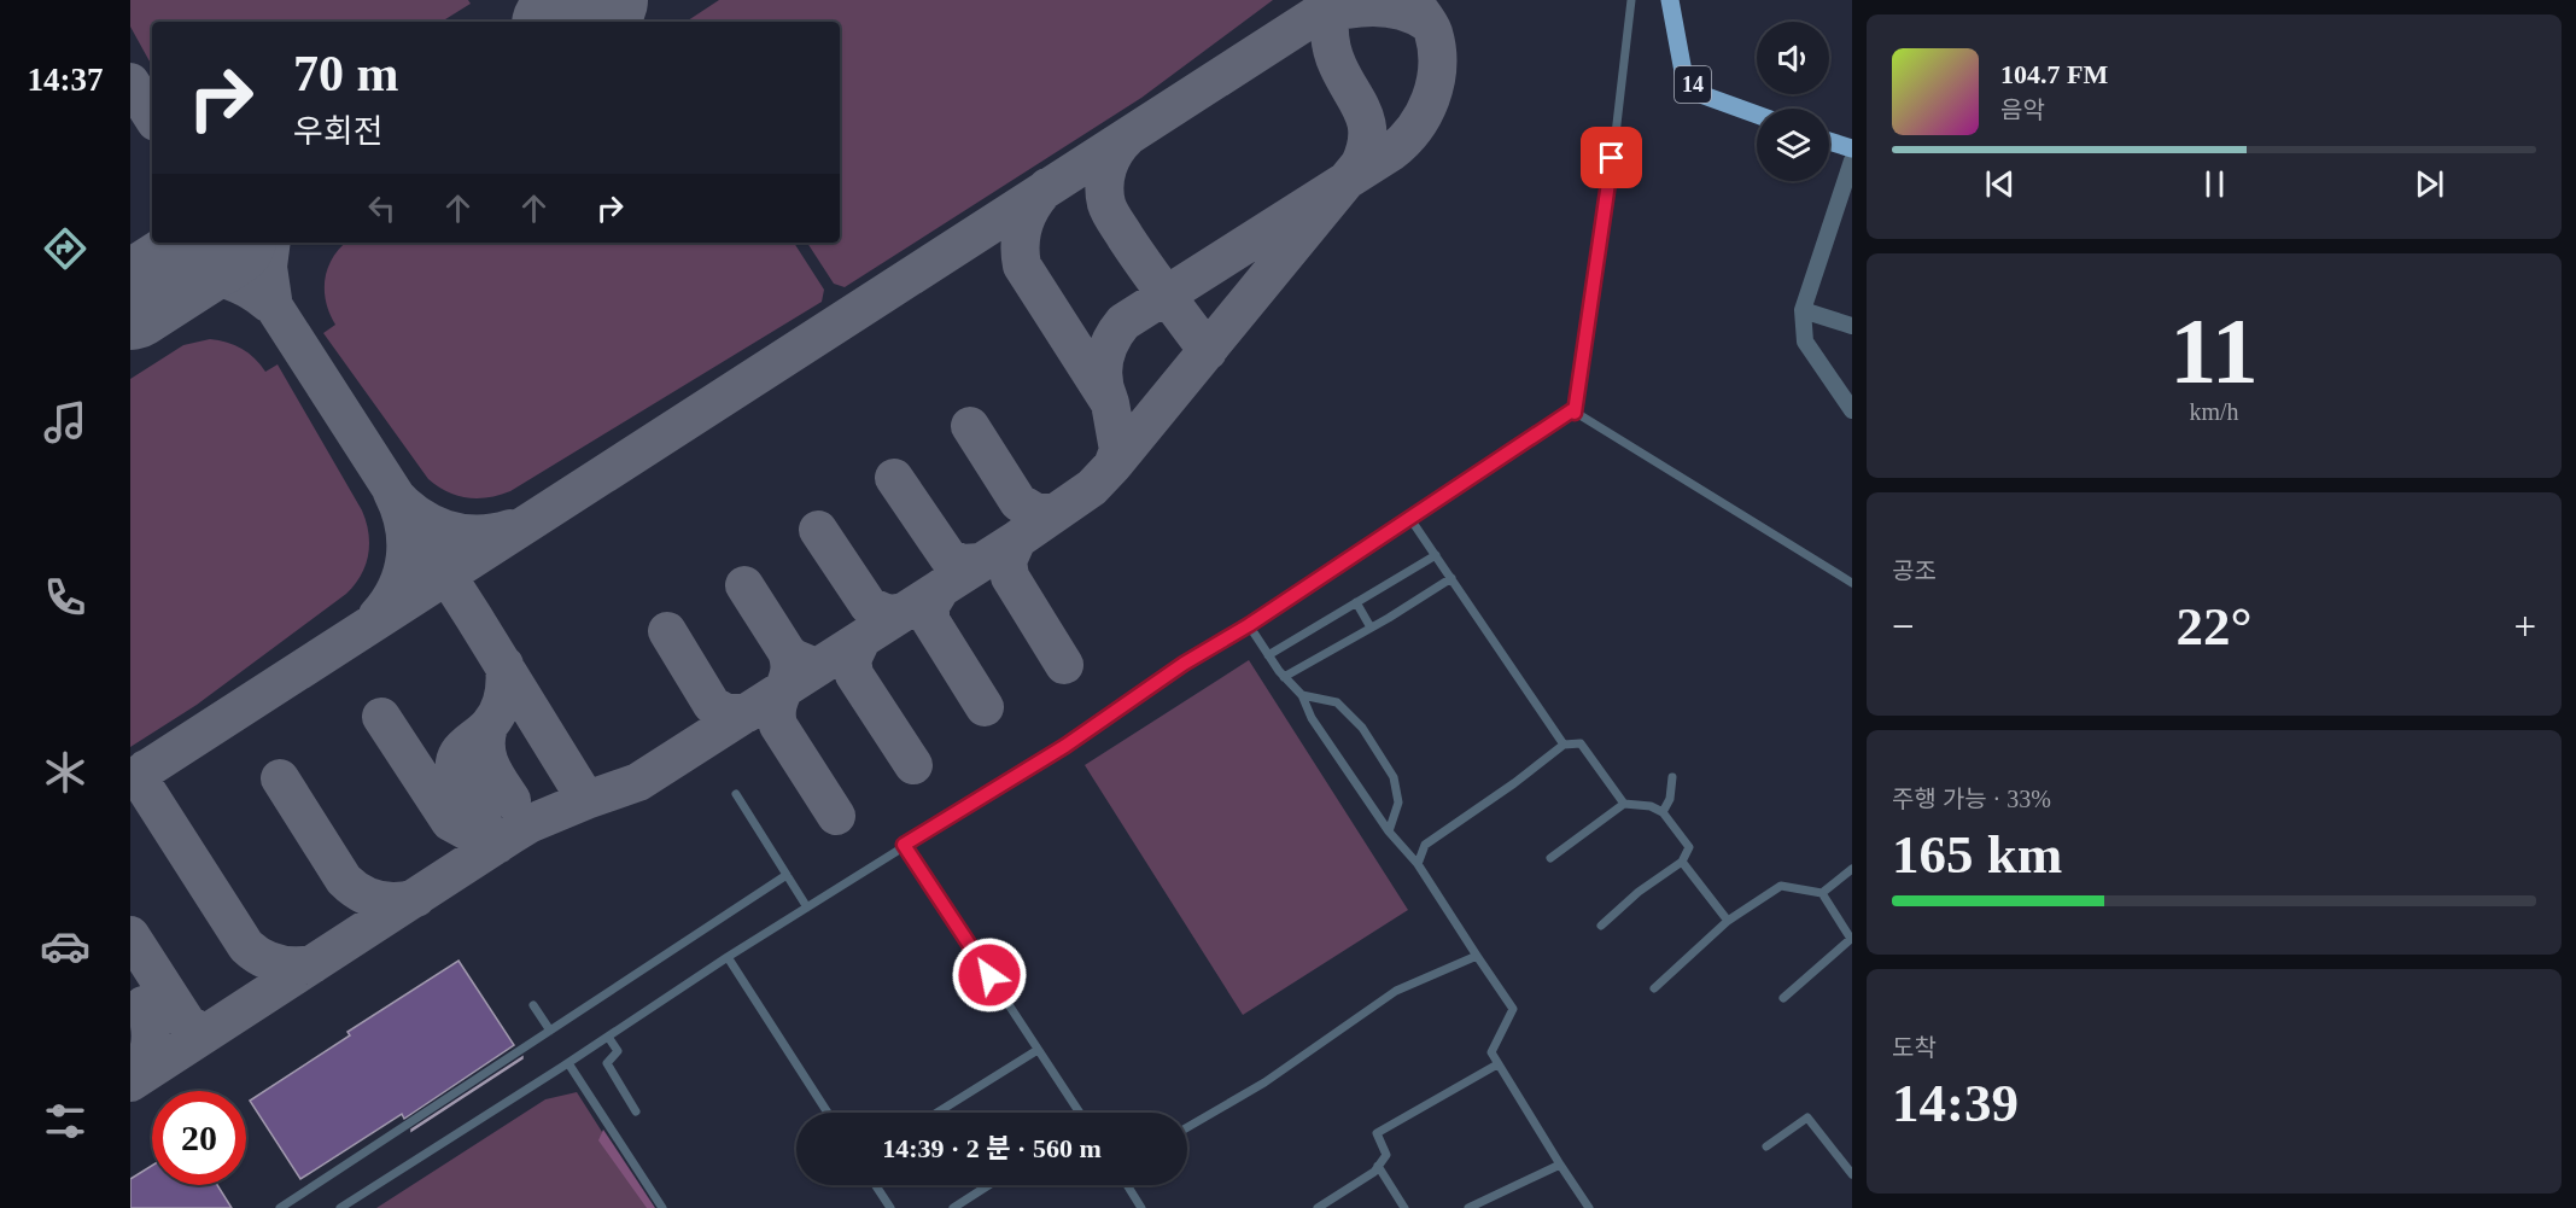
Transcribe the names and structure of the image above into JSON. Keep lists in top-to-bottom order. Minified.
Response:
{"streets":{"main road":["14"]},"page":{"tabs":"14:37","turn":["70 m","우회전"],"song":["104.7 FM","음악"],"tile":[["11","km/h"],"공조",["주행 가능 · 33%","165 km"],["도착","14:39"]],"heat":["−","22°","+"],"limit":"20","trip":"14:39 · 2 분 · 560 m"}}
